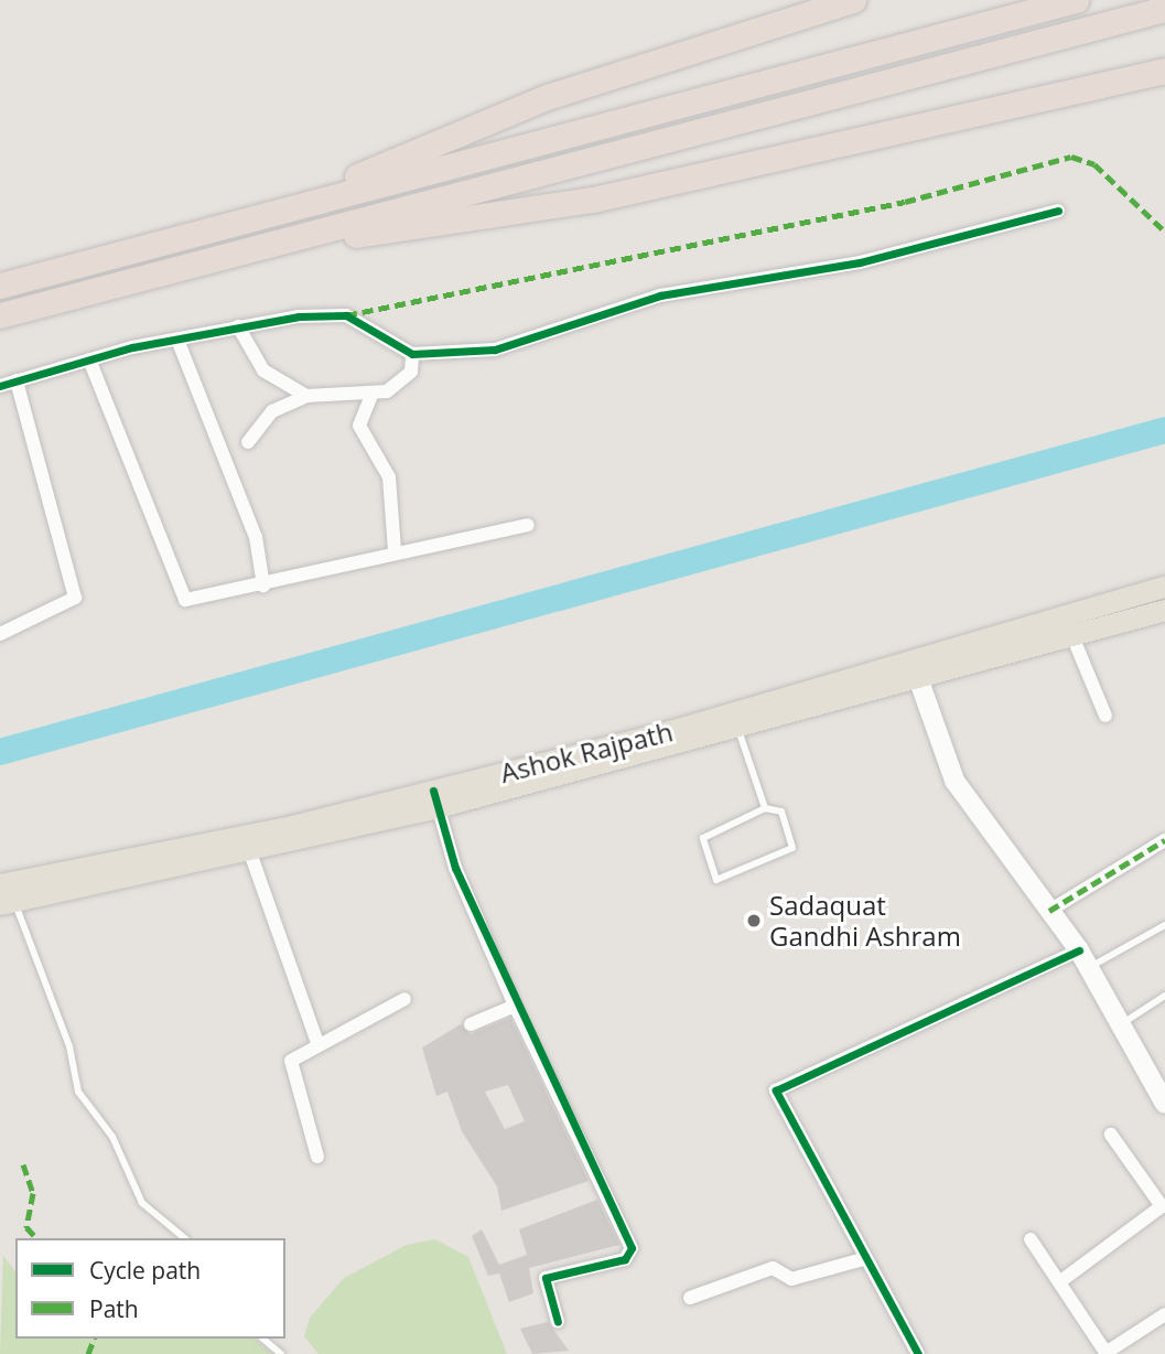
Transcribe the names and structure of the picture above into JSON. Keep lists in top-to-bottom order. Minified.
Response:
{"streets":{"main road":["Ashok Rajpath"]},"places":["Sadaquat Gandhi Ashram"],"legend":["Cycle path","Path"]}
